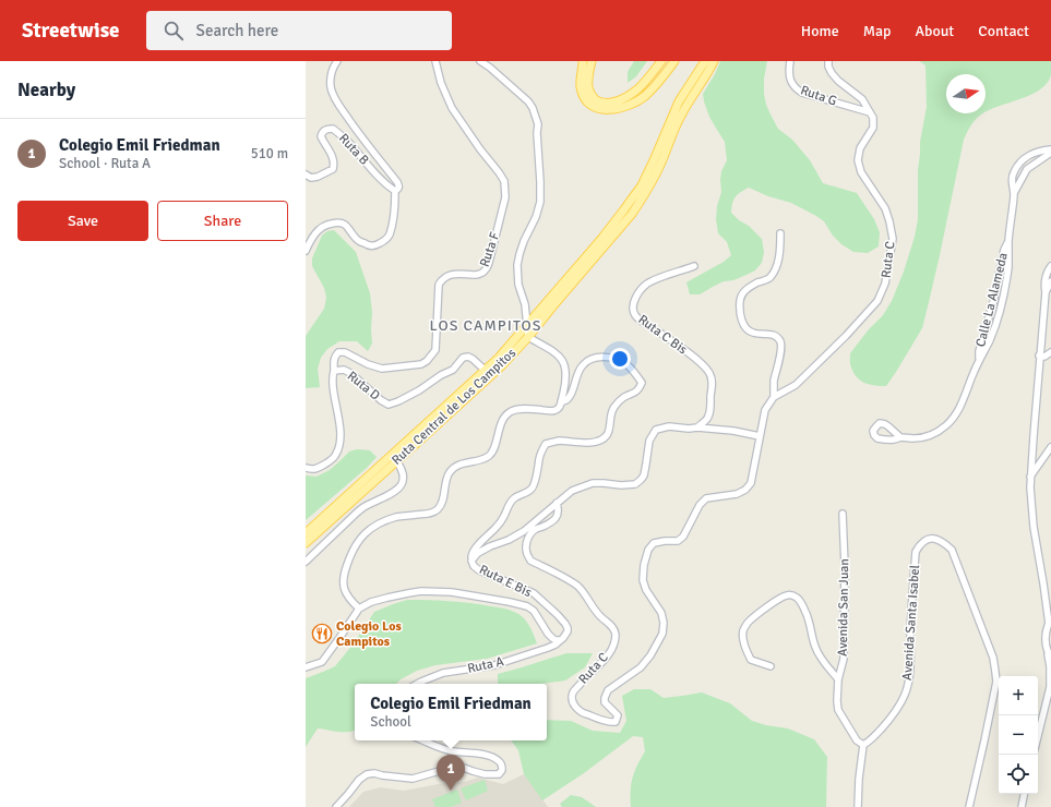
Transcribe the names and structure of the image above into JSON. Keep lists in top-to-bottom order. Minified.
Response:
{"streets":{"main road":["Ruta Central de Los Campitos"],"street":["Ruta G","Ruta B","Ruta F","Ruta C","Calle La Alameda","Ruta C Bis","Ruta D","Ruta E Bis","Avenida San Juan","Avenida Santa Isabel","Ruta A"]},"crossings":[["Ruta G","Ruta C"],["Ruta F","Ruta D"],["Ruta C","Ruta E Bis"],["Ruta D","Ruta Central de Los Campitos"],["Ruta E Bis","Ruta A"],["Avenida San Juan","Avenida Santa Isabel"]],"districts":["LOS CAMPITOS"],"places":{"restaurant":["Colegio Los Campitos"]},"north":"right","page":{"header":"Streetwise","search":"Search here","nav":["Home","Map","About","Contact"],"heading":"Nearby","list":[{"mark":"1","name":"Colegio Emil Friedman","note":"School · Ruta A","value":"510 m"}],"buttons":["Save","Share"],"map_buttons":["+","−"],"popup":["Colegio Emil Friedman","School"],"pins":"1"}}
